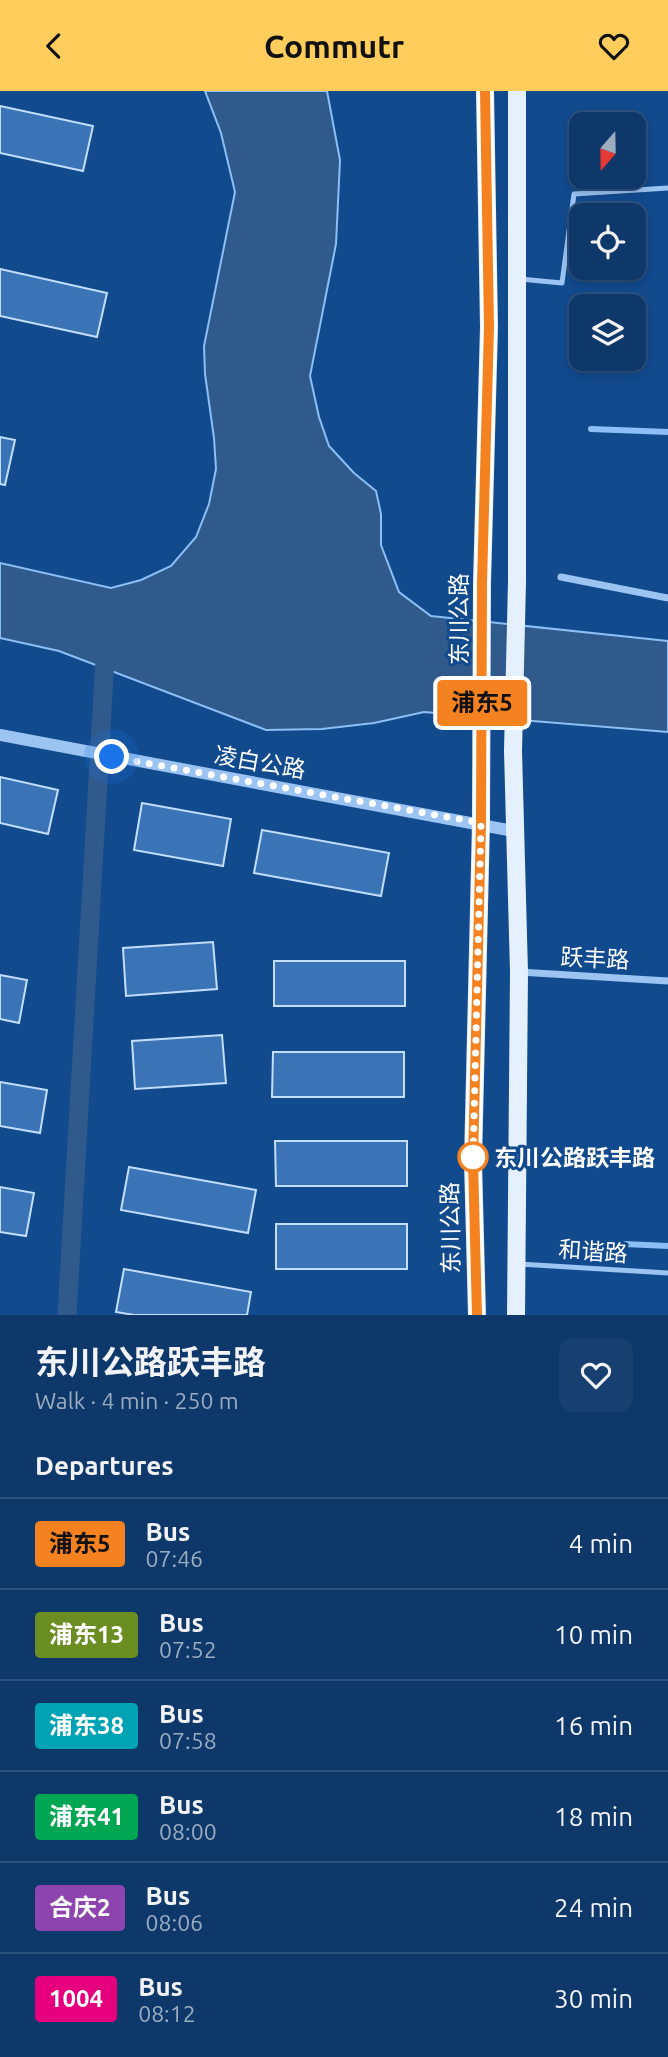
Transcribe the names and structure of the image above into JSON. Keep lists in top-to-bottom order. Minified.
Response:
{"streets":{"main road":["东川公路"],"street":["凌白公路","跃丰路"],"lane":["和谐路"]},"crossings":[["东川公路","凌白公路"]],"places":["东川公路跃丰路"],"lines":["bus line 浦东5"],"north":"bottom","page":{"header":"Commutr","on_map":"浦东5","heading":[["东川公路跃丰路","Walk · 4 min · 250 m"],"Departures"],"list":[{"mark":"浦东5","name":"Bus","note":"07:46","value":"4 min"},{"mark":"浦东13","name":"Bus","note":"07:52","value":"10 min"},{"mark":"浦东38","name":"Bus","note":"07:58","value":"16 min"},{"mark":"浦东41","name":"Bus","note":"08:00","value":"18 min"},{"mark":"合庆2","name":"Bus","note":"08:06","value":"24 min"},{"mark":"1004","name":"Bus","note":"08:12","value":"30 min"}]}}
